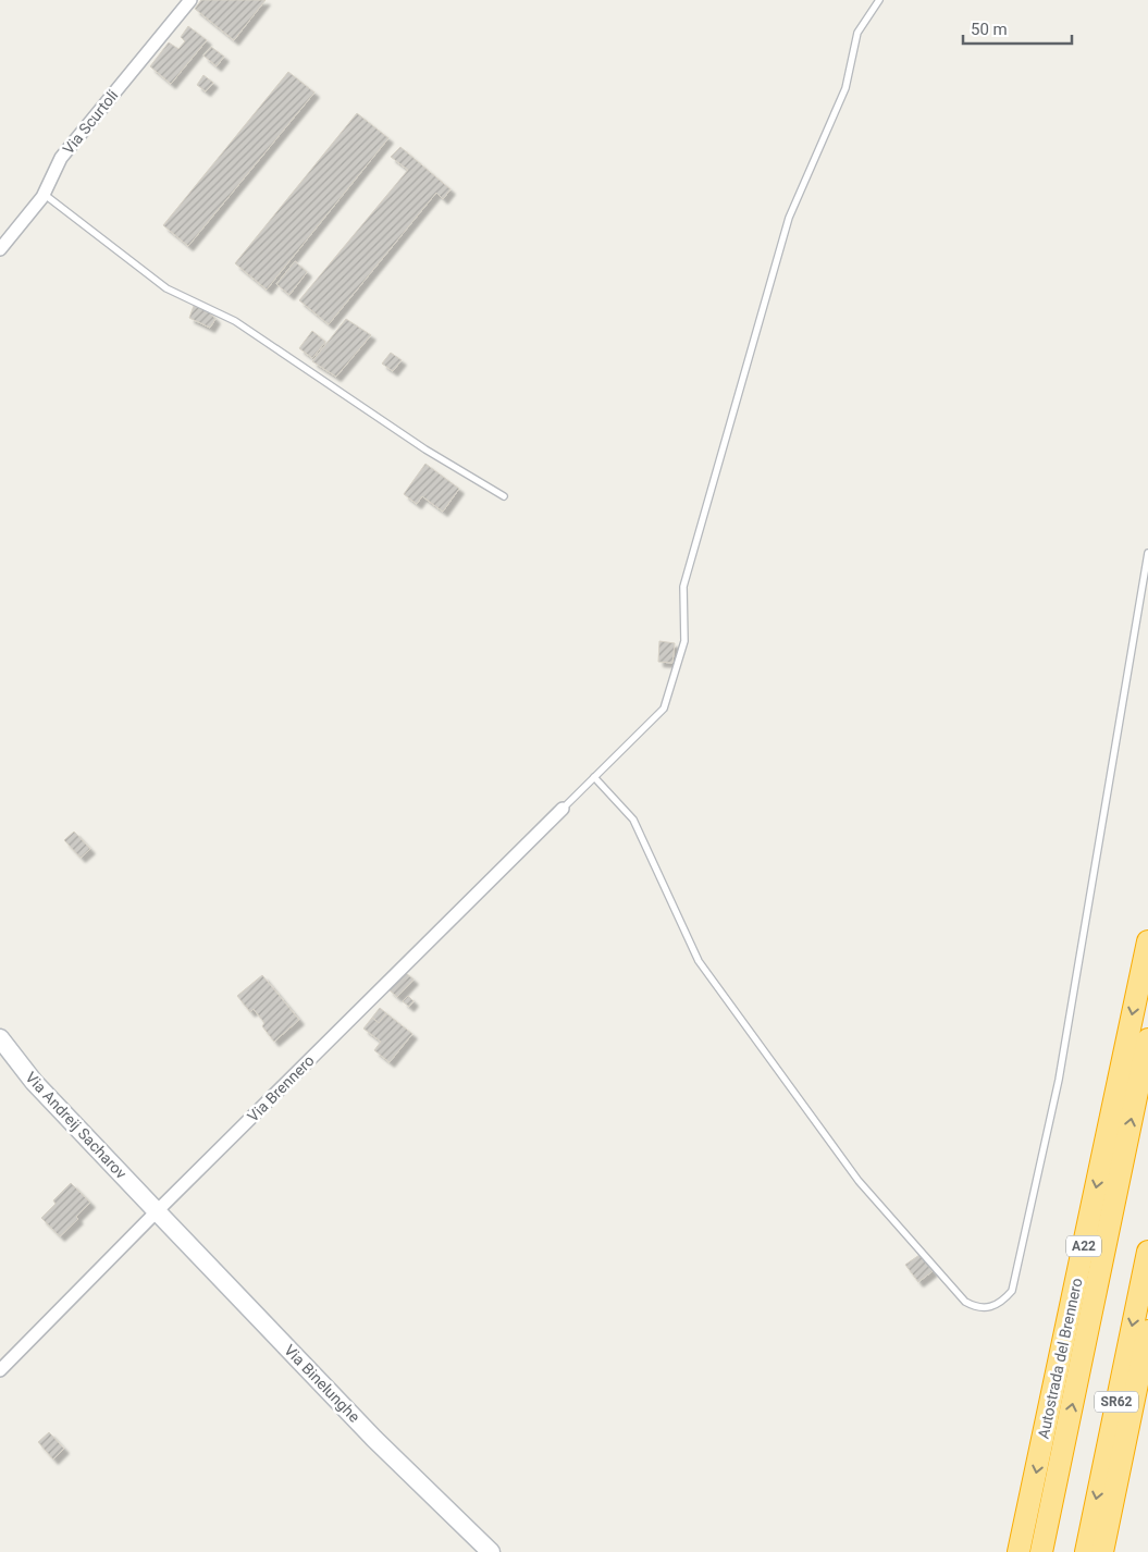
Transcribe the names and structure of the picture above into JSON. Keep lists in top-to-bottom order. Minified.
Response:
{"streets":{"highway":["A22","Autostrada del Brennero","SR62"],"street":["Via Scurtoli","Via Brennero","Via Andreij Sacharov","Via Binelunghe"]},"crossings":[["Via Brennero","Via Andreij Sacharov"],["Via Brennero","Via Binelunghe"],["Via Andreij Sacharov","Via Binelunghe"]],"scale_bar":"50 m"}
